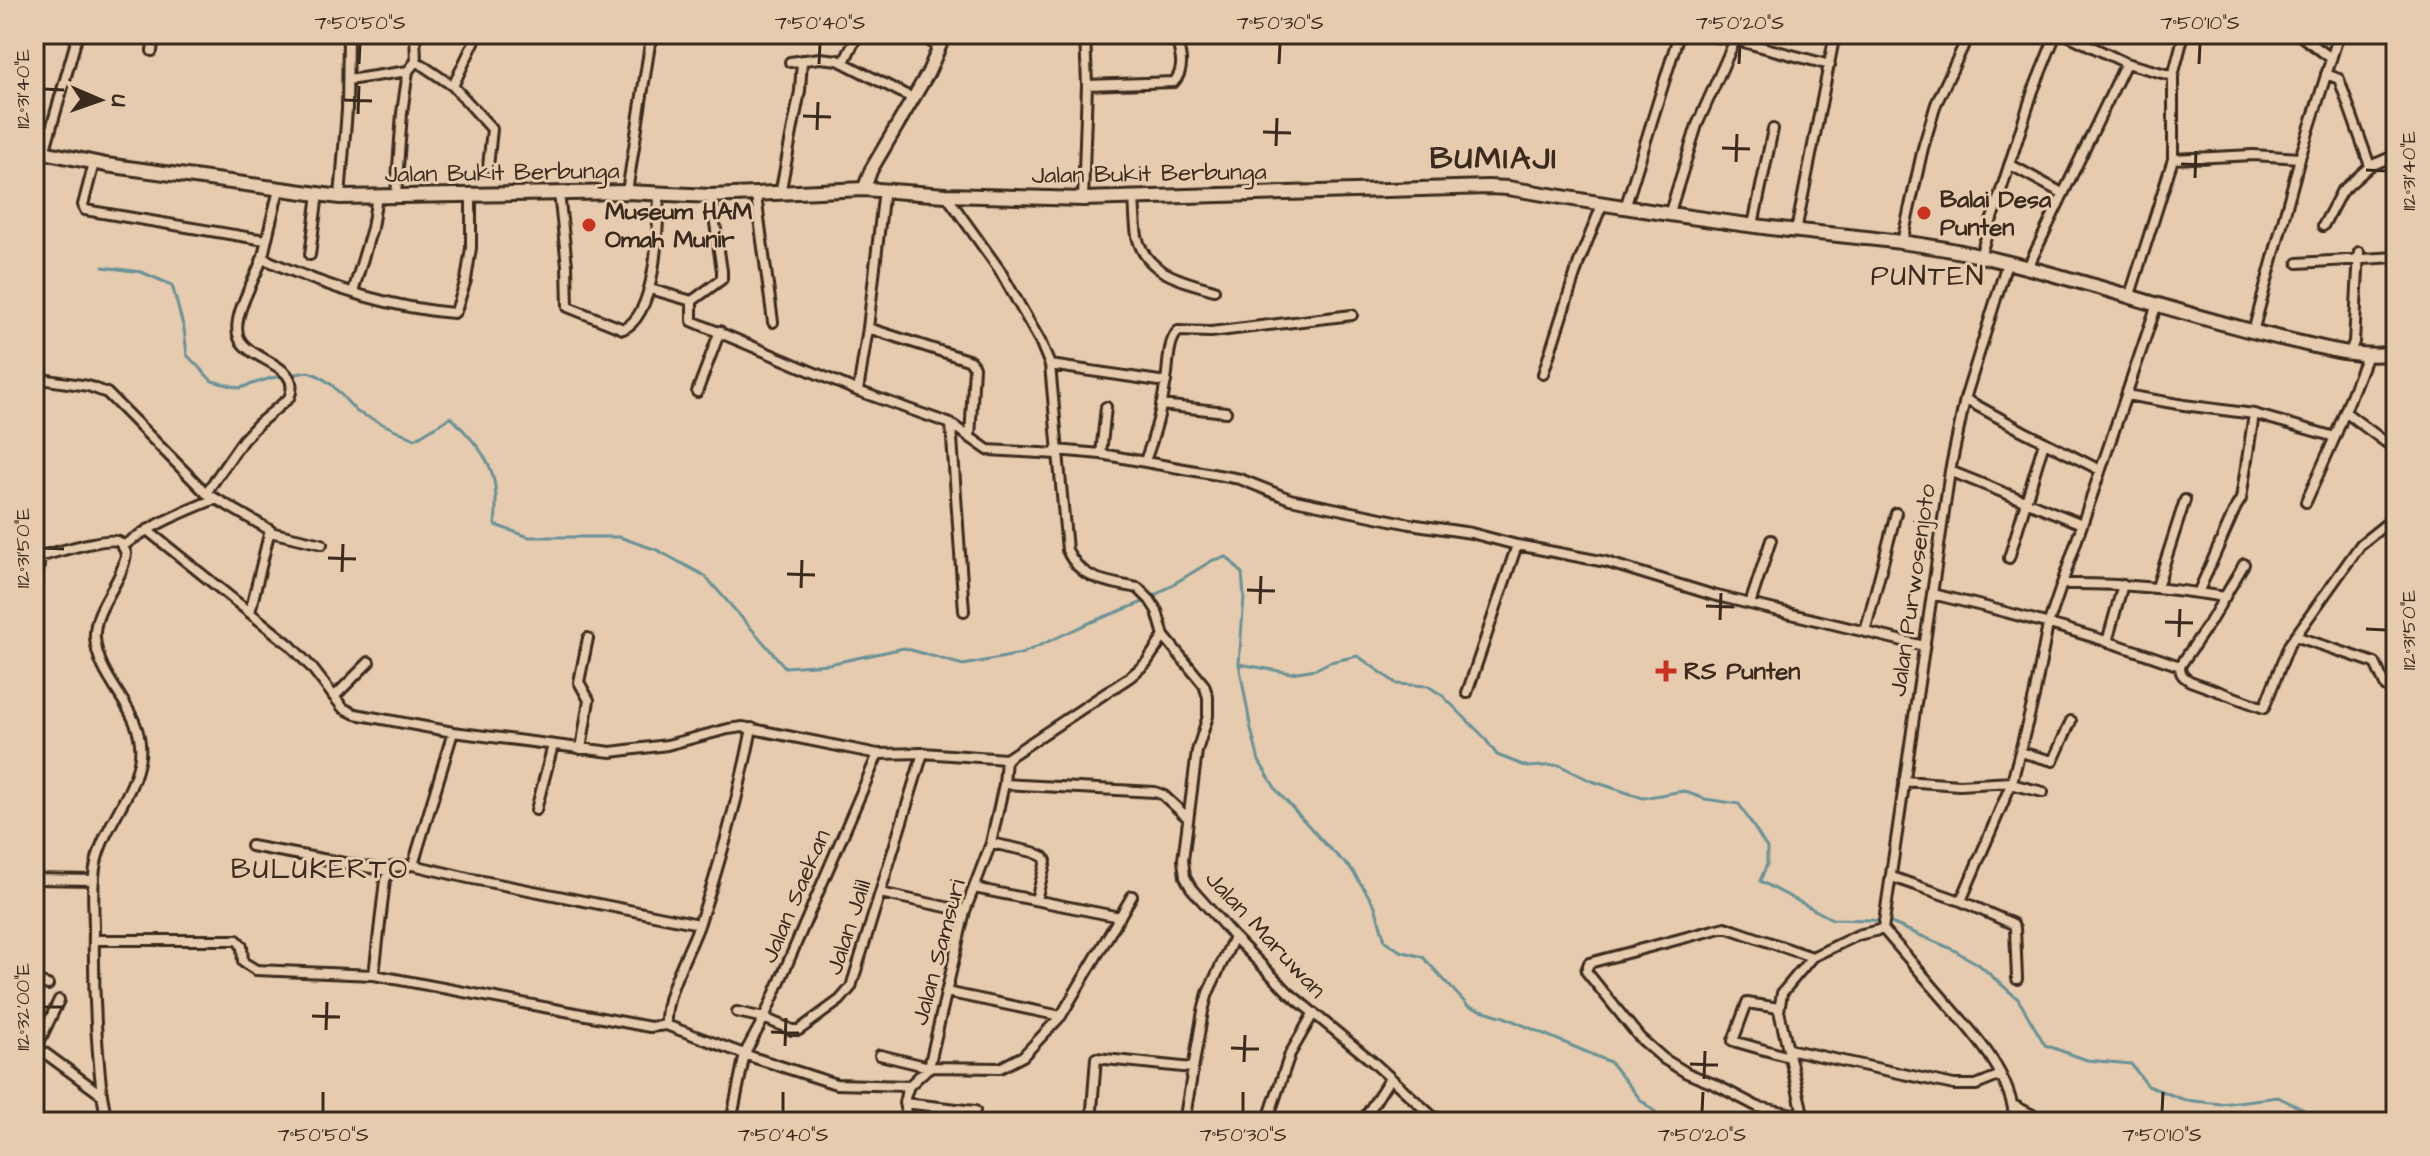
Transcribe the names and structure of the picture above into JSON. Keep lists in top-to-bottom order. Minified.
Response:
{"streets":{"main road":["Jalan Bukit Berbunga"],"street":["Jalan Purwosenjoto","Jalan Saekan","Jalan Jalil","Jalan Maruwan","Jalan Samsuri"]},"crossings":[["Jalan Bukit Berbunga","Jalan Purwosenjoto"],["Jalan Saekan","Jalan Jalil"]],"districts":["BUMIAJI","PUNTEN","BULUKERTO"],"places":{"other":["Balai Desa Punten","Museum HAM Omah Munir"],"health":["RS Punten"]},"north":"right","coordinates":["7°50'50\"S","7°50'40\"S","7°50'30\"S","7°50'20\"S","7°50'10\"S","112°31'40\"E","112°31'50\"E","112°32'00\"E"]}
